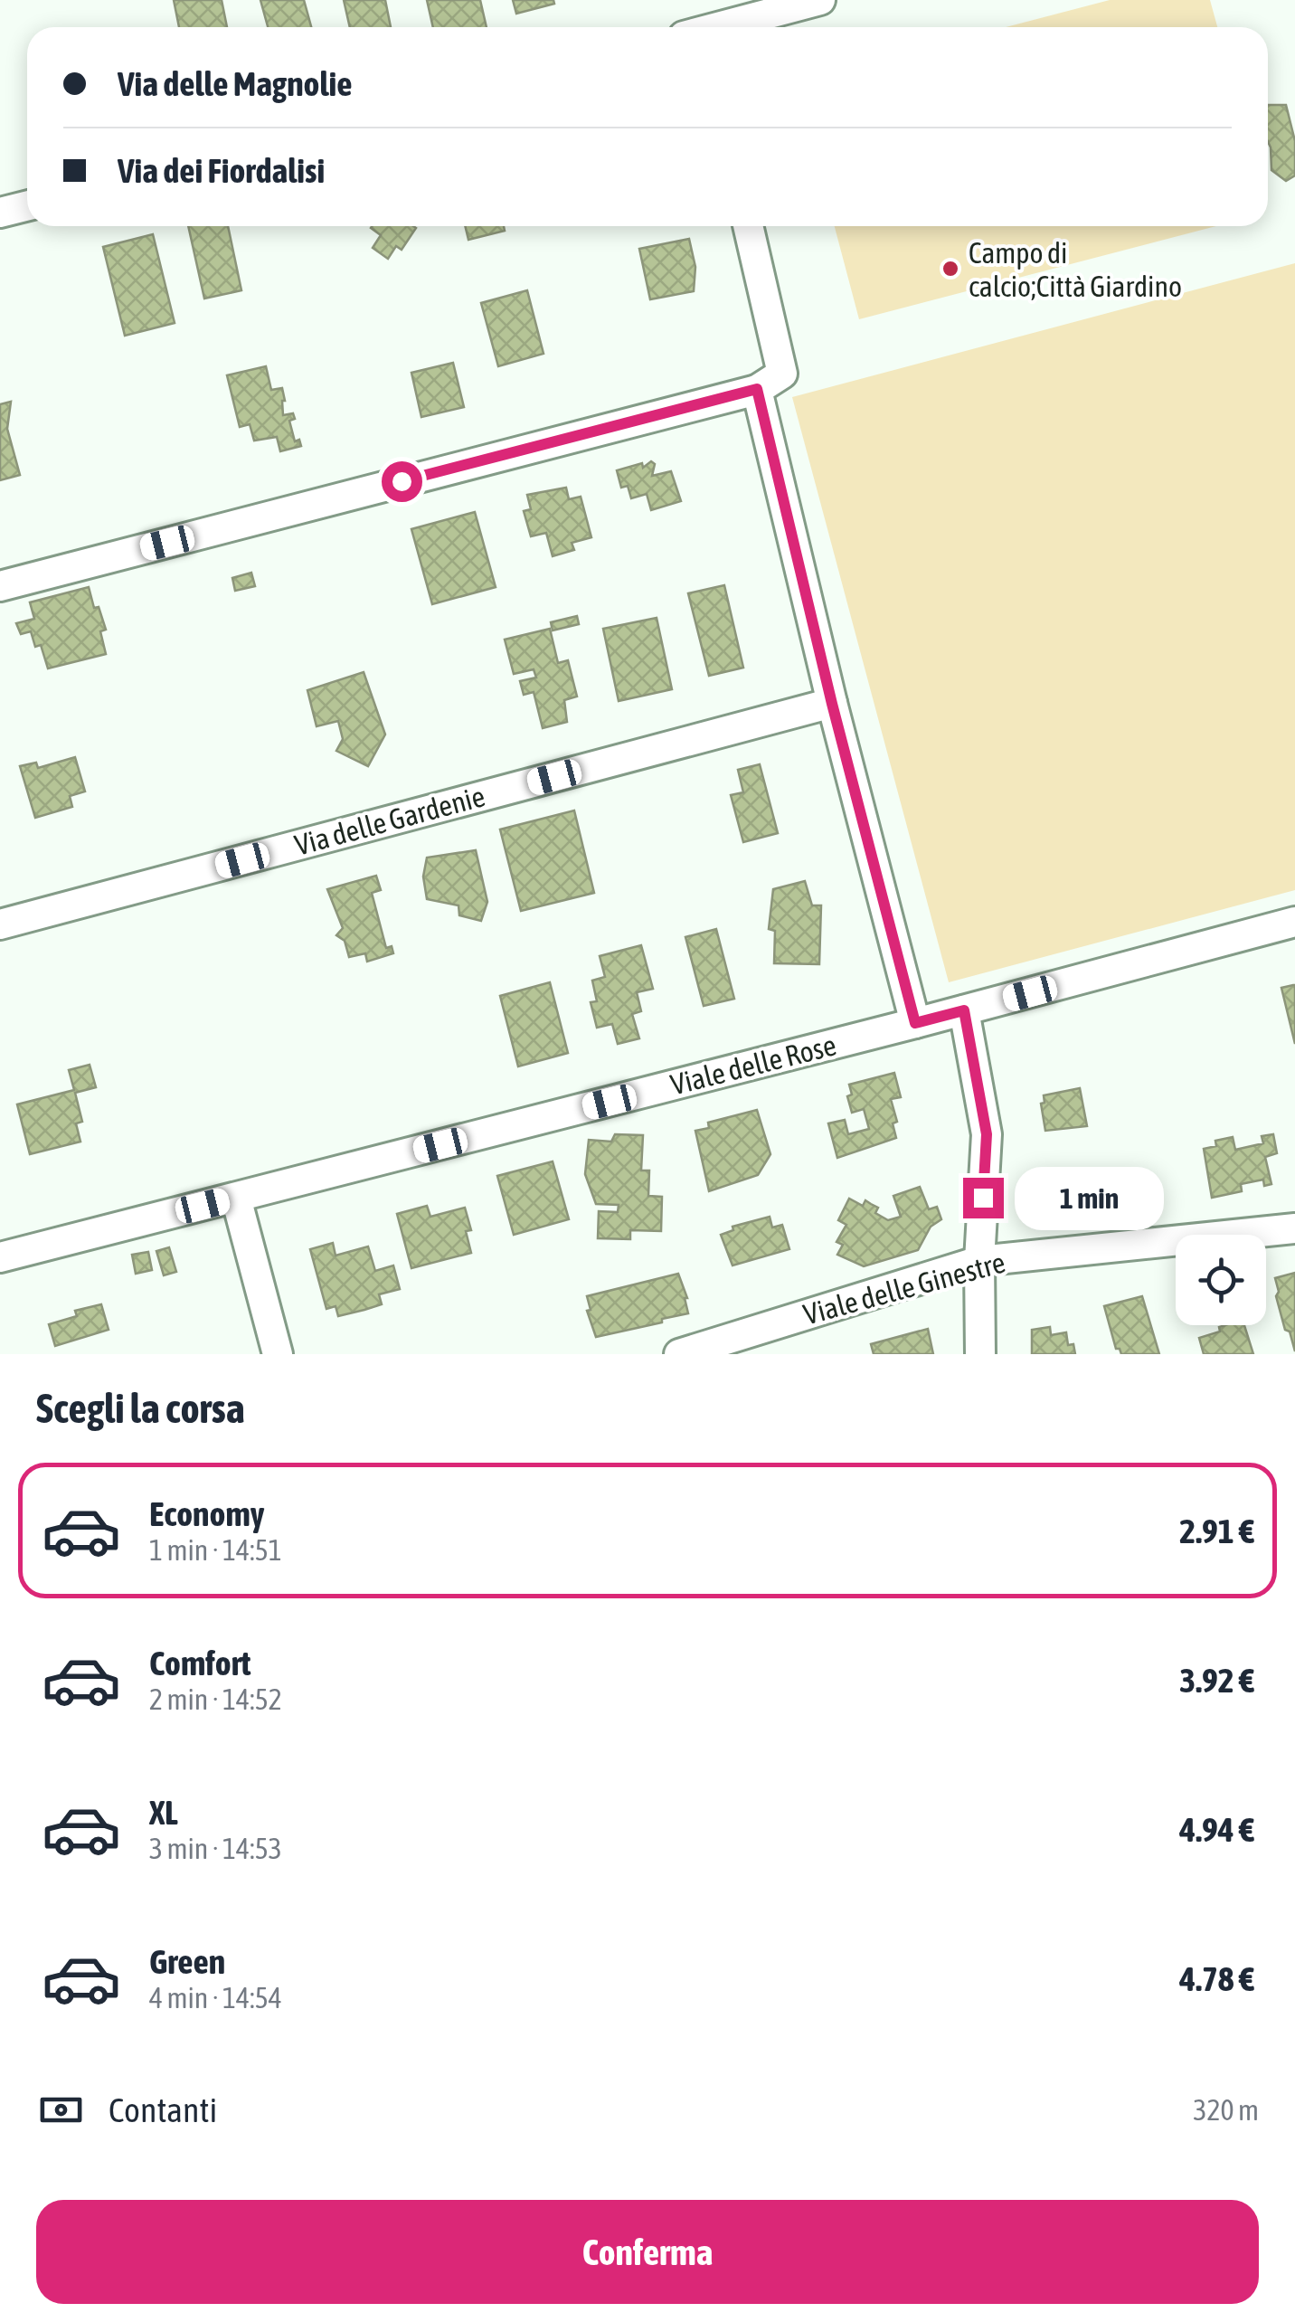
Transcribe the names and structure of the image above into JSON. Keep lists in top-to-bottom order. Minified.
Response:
{"streets":{"street":["Via delle Gardenie","Viale delle Rose","Viale delle Ginestre"]},"places":["Campo di calcio;Città Giardino"],"page":{"banner":["Via delle Magnolie","Via dei Fiordalisi"],"bubble":"1 min","heading":"Scegli la corsa","list":[{"name":"Economy","note":"1 min · 14:51","value":"2.91 €"},{"name":"Comfort","note":"2 min · 14:52","value":"3.92 €"},{"name":"XL","note":"3 min · 14:53","value":"4.94 €"},{"name":"Green","note":"4 min · 14:54","value":"4.78 €"}],"pay":["Contanti","320 m"],"buttons":"Conferma"}}
